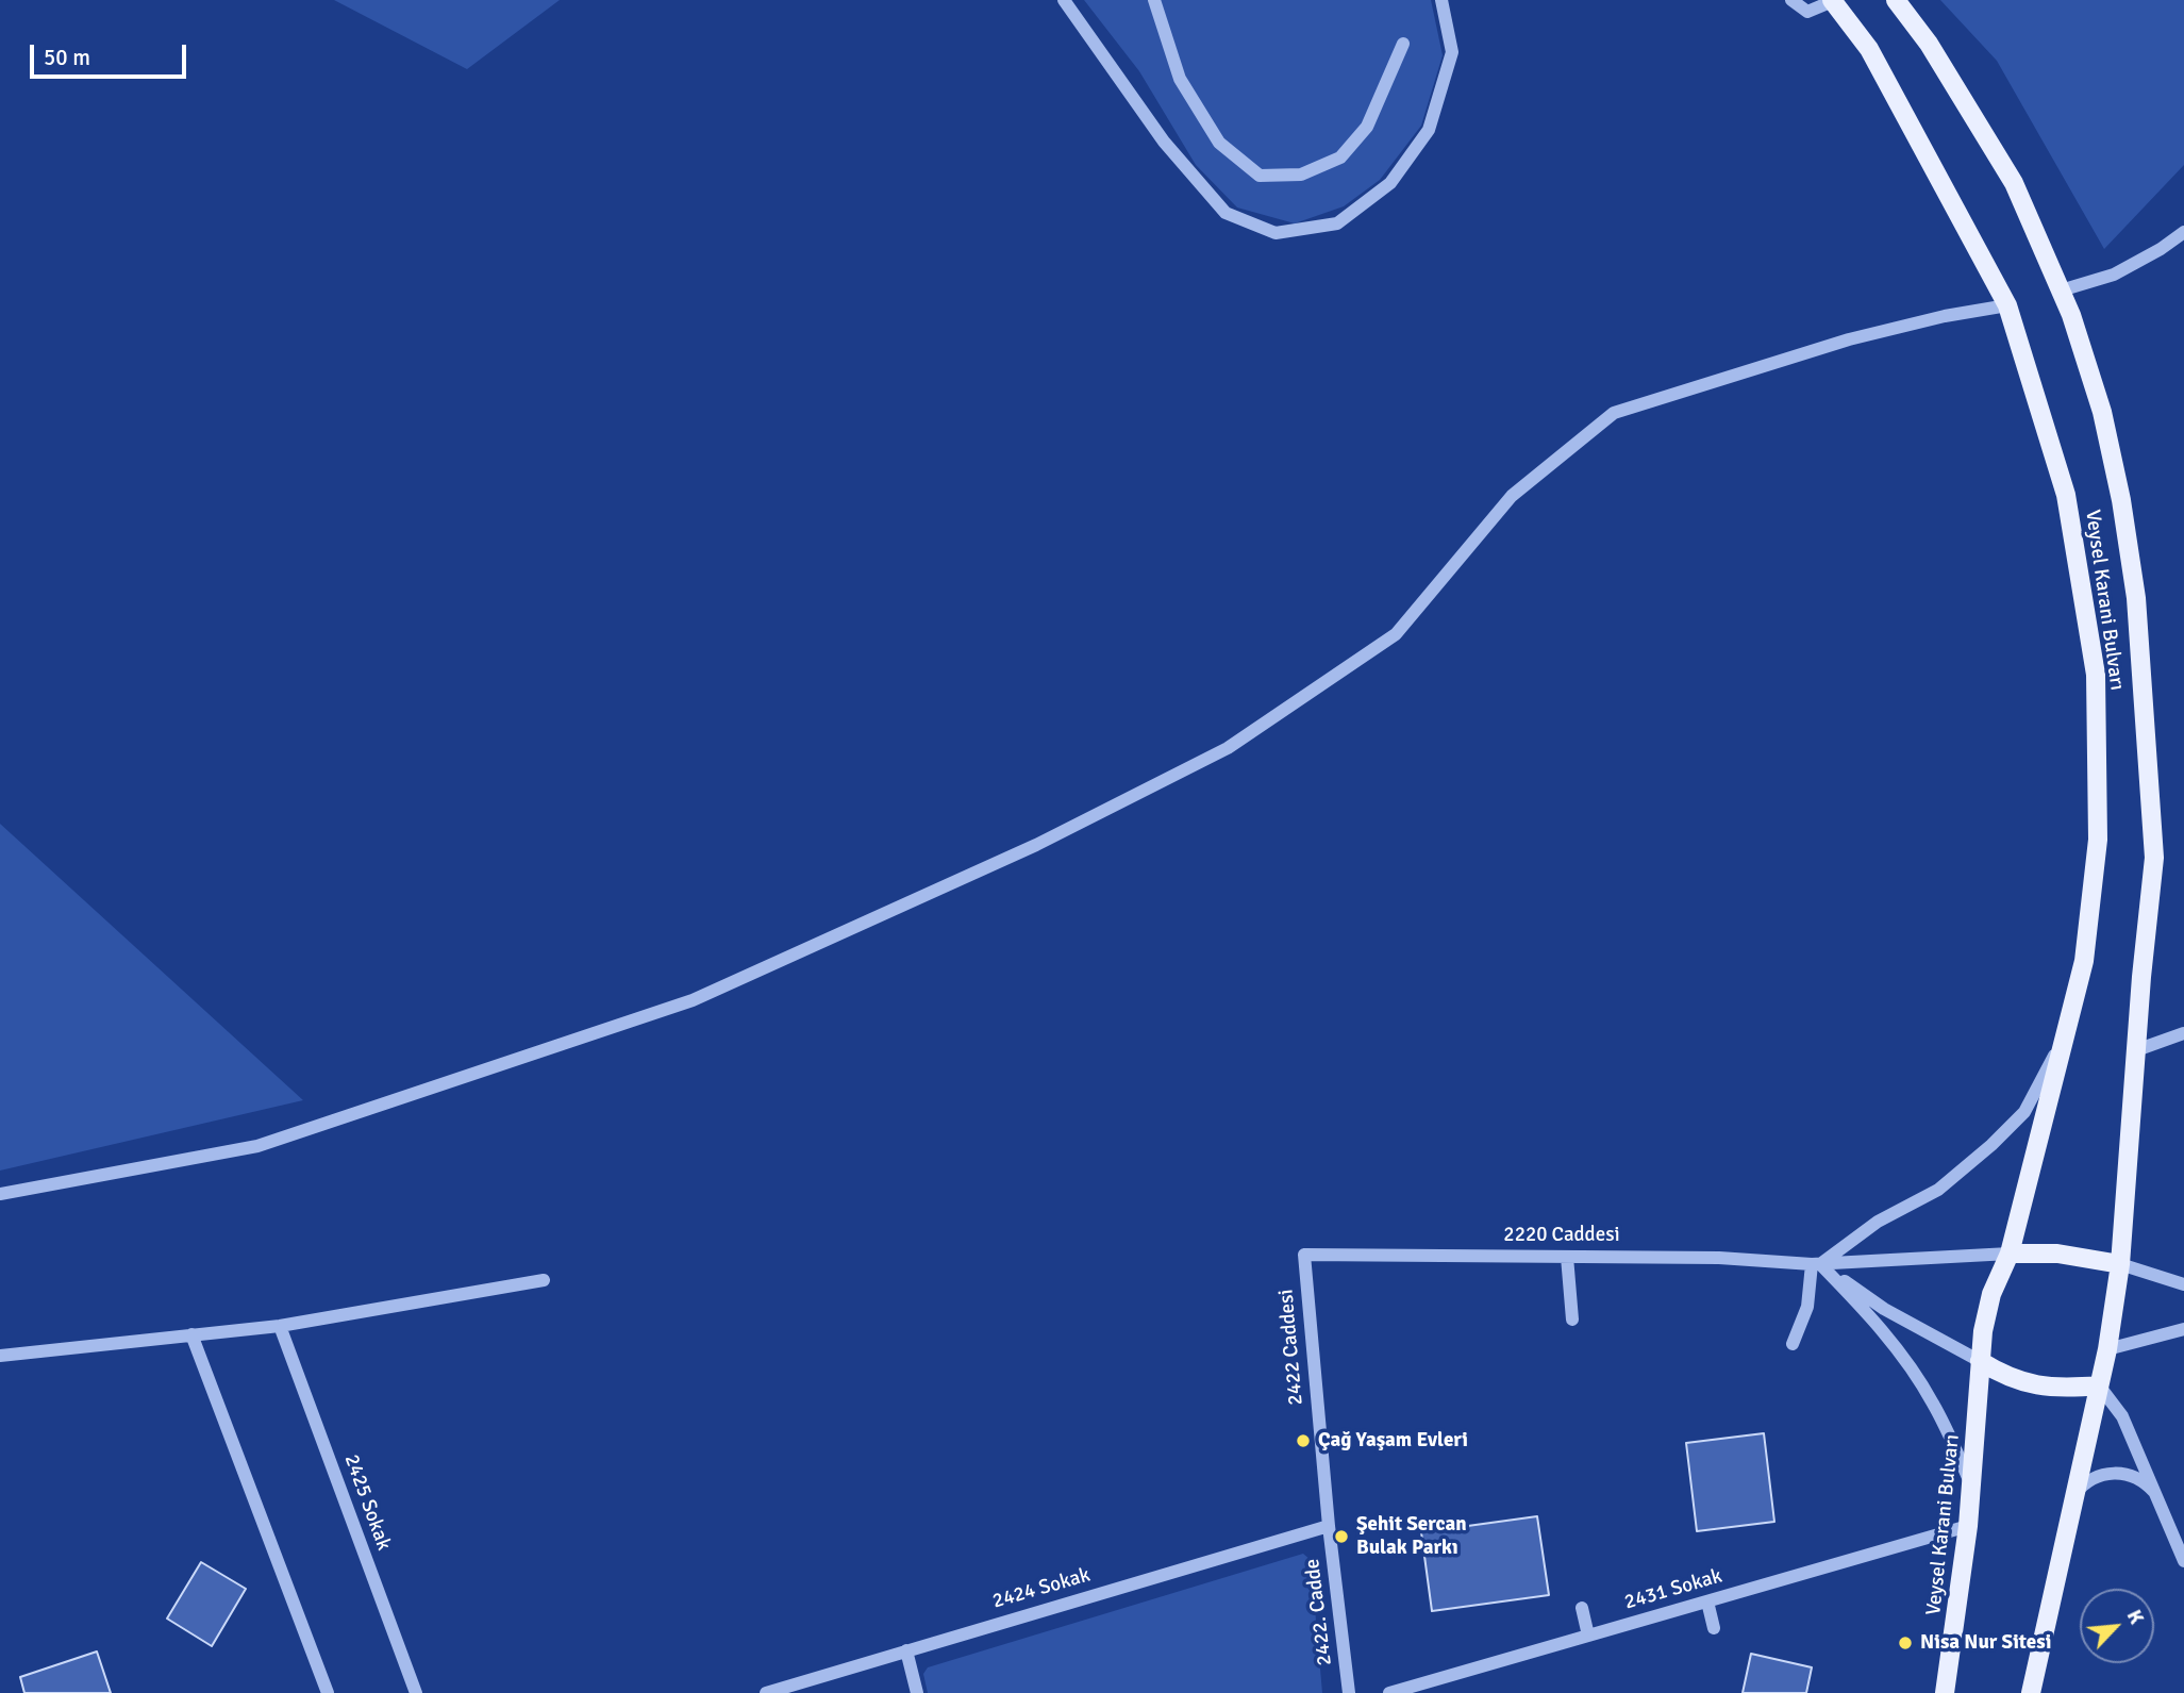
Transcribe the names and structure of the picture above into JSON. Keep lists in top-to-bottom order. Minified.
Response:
{"streets":{"main road":["Veysel Karani Bulvarı"],"street":["2220 Caddesi","2422 Caddesi","2425 Sokak","2424 Sokak","2431 Sokak","2422. Cadde"]},"crossings":[["Veysel Karani Bulvarı","2220 Caddesi"],["Veysel Karani Bulvarı","2431 Sokak"],["2220 Caddesi","2422 Caddesi"],["2422 Caddesi","2424 Sokak"],["2422 Caddesi","2422. Cadde"],["2424 Sokak","2422. Cadde"]],"places":["Çağ Yaşam Evleri","Şehit Sercan Bulak Parkı","Nisa Nur Sitesi"],"scale_bar":"50 m","north":"top right"}
